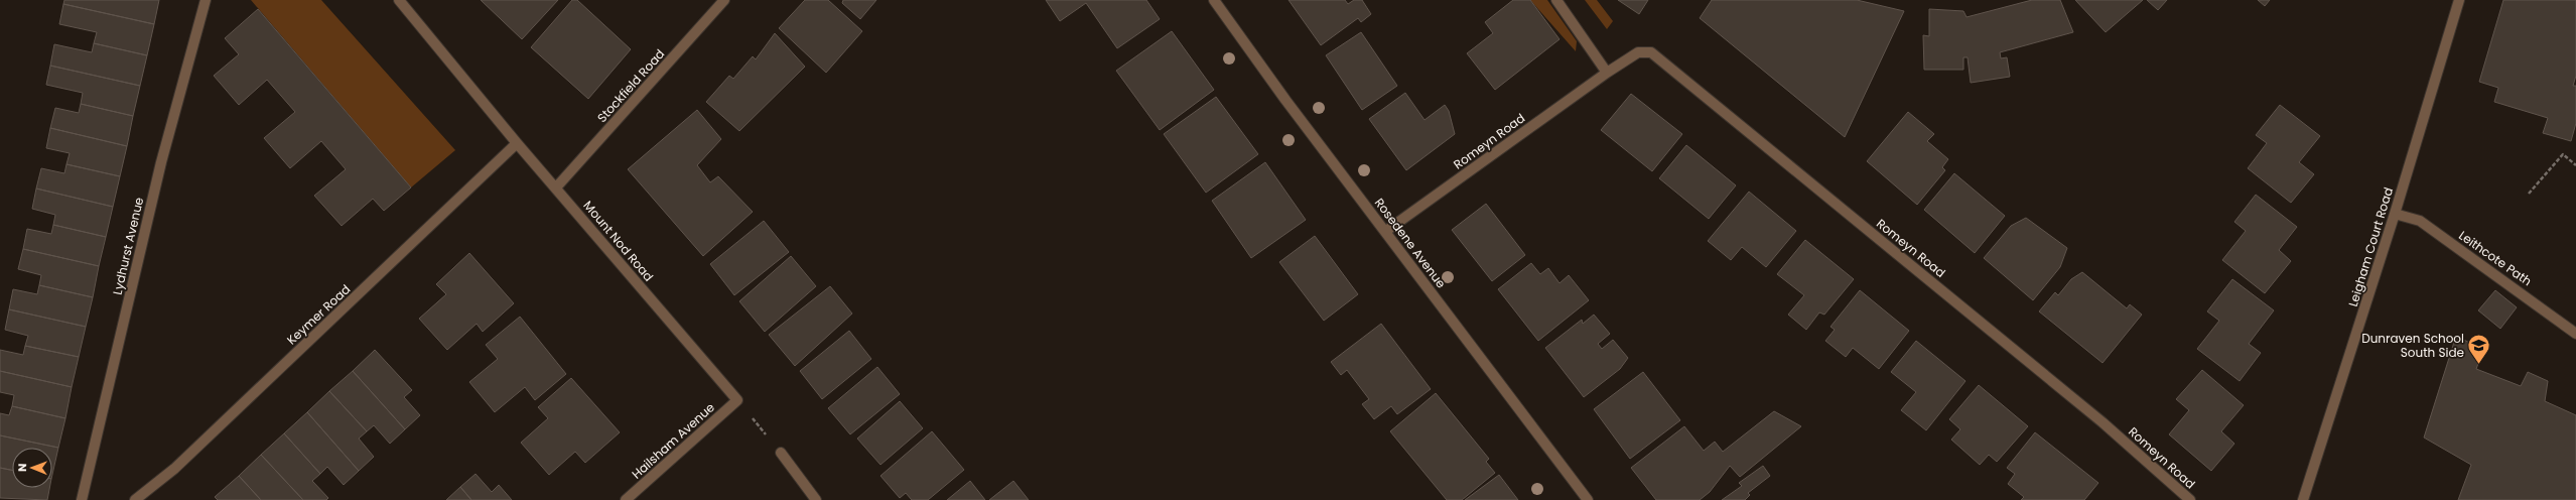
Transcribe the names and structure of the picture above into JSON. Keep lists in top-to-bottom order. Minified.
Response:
{"streets":{"street":["Stockfield Road","Romeyn Road","Mount Nod Road","Rosedene Avenue","Lydhurst Avenue","Leigham Court Road","Leithcote Path","Keymer Road","Hailsham Avenue"]},"crossings":[["Stockfield Road","Mount Nod Road"],["Romeyn Road","Rosedene Avenue"],["Mount Nod Road","Keymer Road"],["Mount Nod Road","Hailsham Avenue"],["Leigham Court Road","Leithcote Path"]],"places":{"school or university":["Dunraven School South Side"]},"north":"left"}
